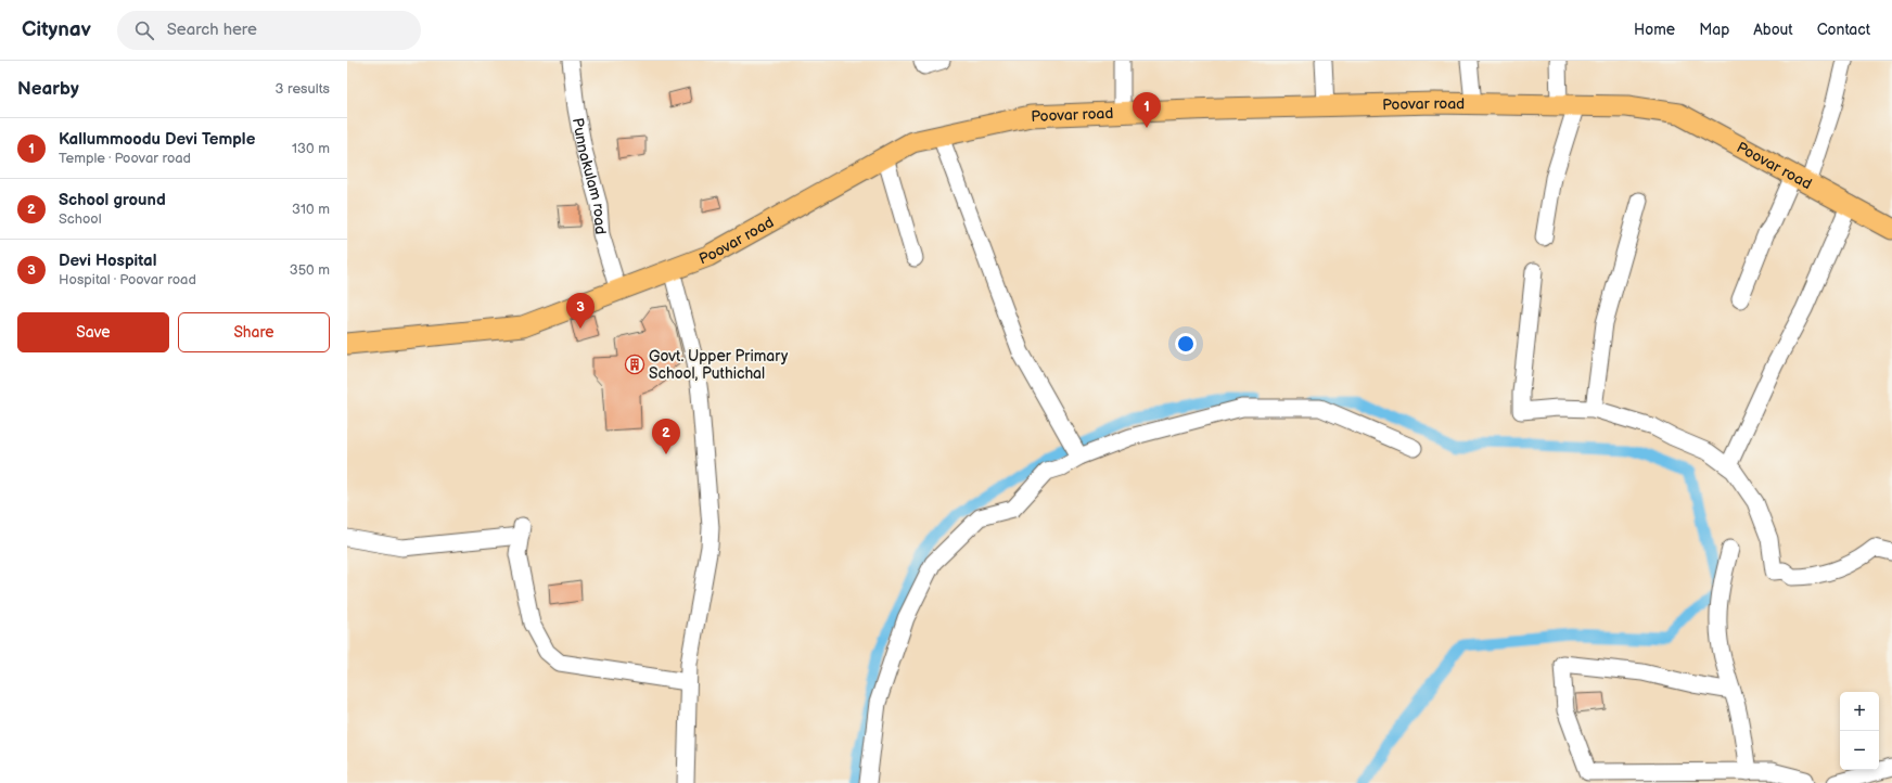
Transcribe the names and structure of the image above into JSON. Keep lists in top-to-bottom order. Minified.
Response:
{"streets":{"main road":["Poovar road"],"street":["Punnakulam road"]},"crossings":[["Poovar road","Punnakulam road"]],"places":{"building":["Govt. Upper Primary School, Puthichal"]},"page":{"header":"Citynav","search":"Search here","nav":["Home","Map","About","Contact"],"heading":["Nearby","3 results"],"pins":["1","3","2"],"list":[{"mark":"1","name":"Kallummoodu Devi Temple","note":"Temple · Poovar road","value":"130 m"},{"mark":"2","name":"School ground","note":"School","value":"310 m"},{"mark":"3","name":"Devi Hospital","note":"Hospital · Poovar road","value":"350 m"}],"buttons":["Save","Share"],"map_buttons":["+","−"]}}
